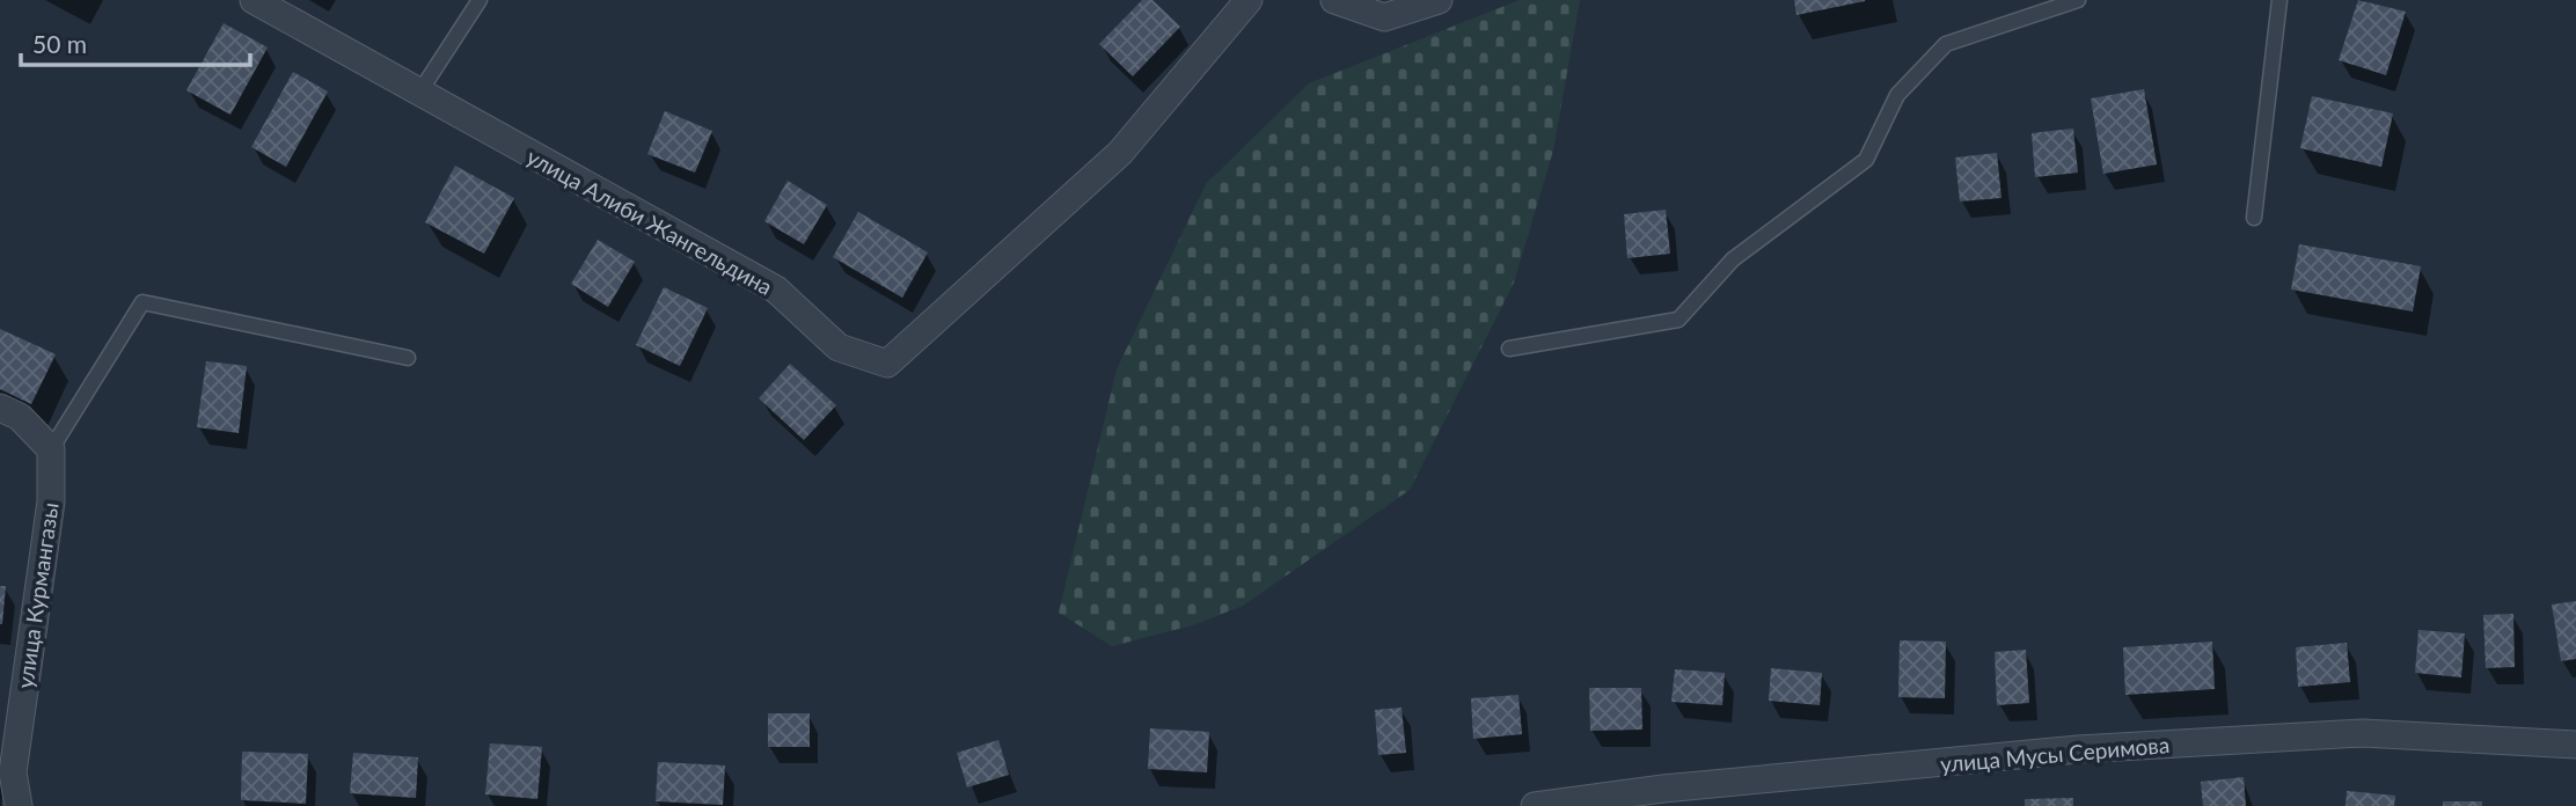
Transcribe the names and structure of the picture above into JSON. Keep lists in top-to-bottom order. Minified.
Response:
{"streets":{"street":["улица Алиби Жангельдина","улица Курмангазы","улица Мусы Серимова"]},"scale_bar":"50 m"}
